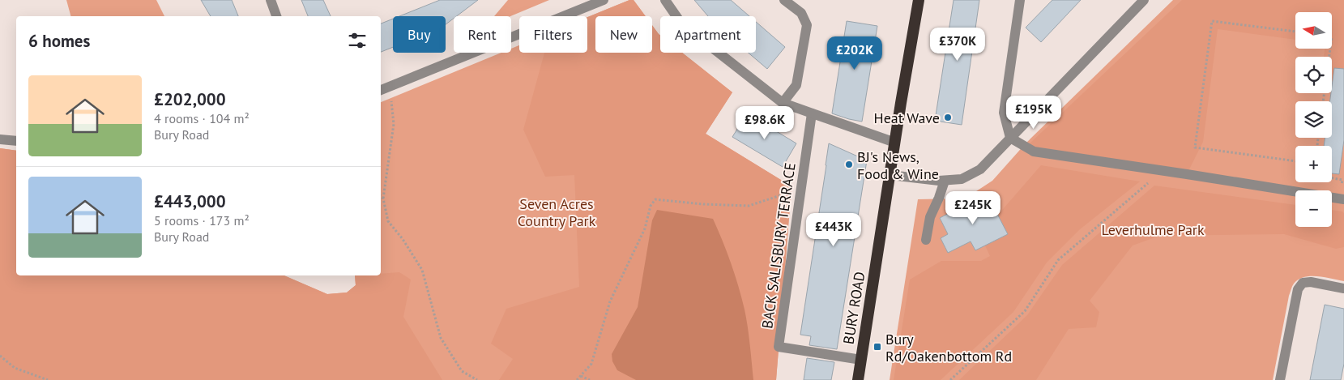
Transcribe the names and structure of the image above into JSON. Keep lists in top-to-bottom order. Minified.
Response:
{"streets":{"highway":["BURY ROAD"],"street":["BACK SALISBURY TERRACE"]},"crossings":[["BACK SALISBURY TERRACE","BURY ROAD"]],"parks":["Seven Acres Country Park","Leverhulme Park"],"places":{"other":["Heat Wave","BJ's News, Food & Wine"],"transit":["Bury Rd/Oakenbottom Rd"]},"north":"left","page":{"map_buttons":["+","−"],"chip":["Buy","Rent","Filters","New","Apartment"],"heading":"6 homes","price":["£370K","£202K","£195K","£98.6K","£245K","£443K"],"list":[{"name":"£202,000","note":"4 rooms · 104 m² · Bury Road"},{"name":"£443,000","note":"5 rooms · 173 m² · Bury Road"}]}}
